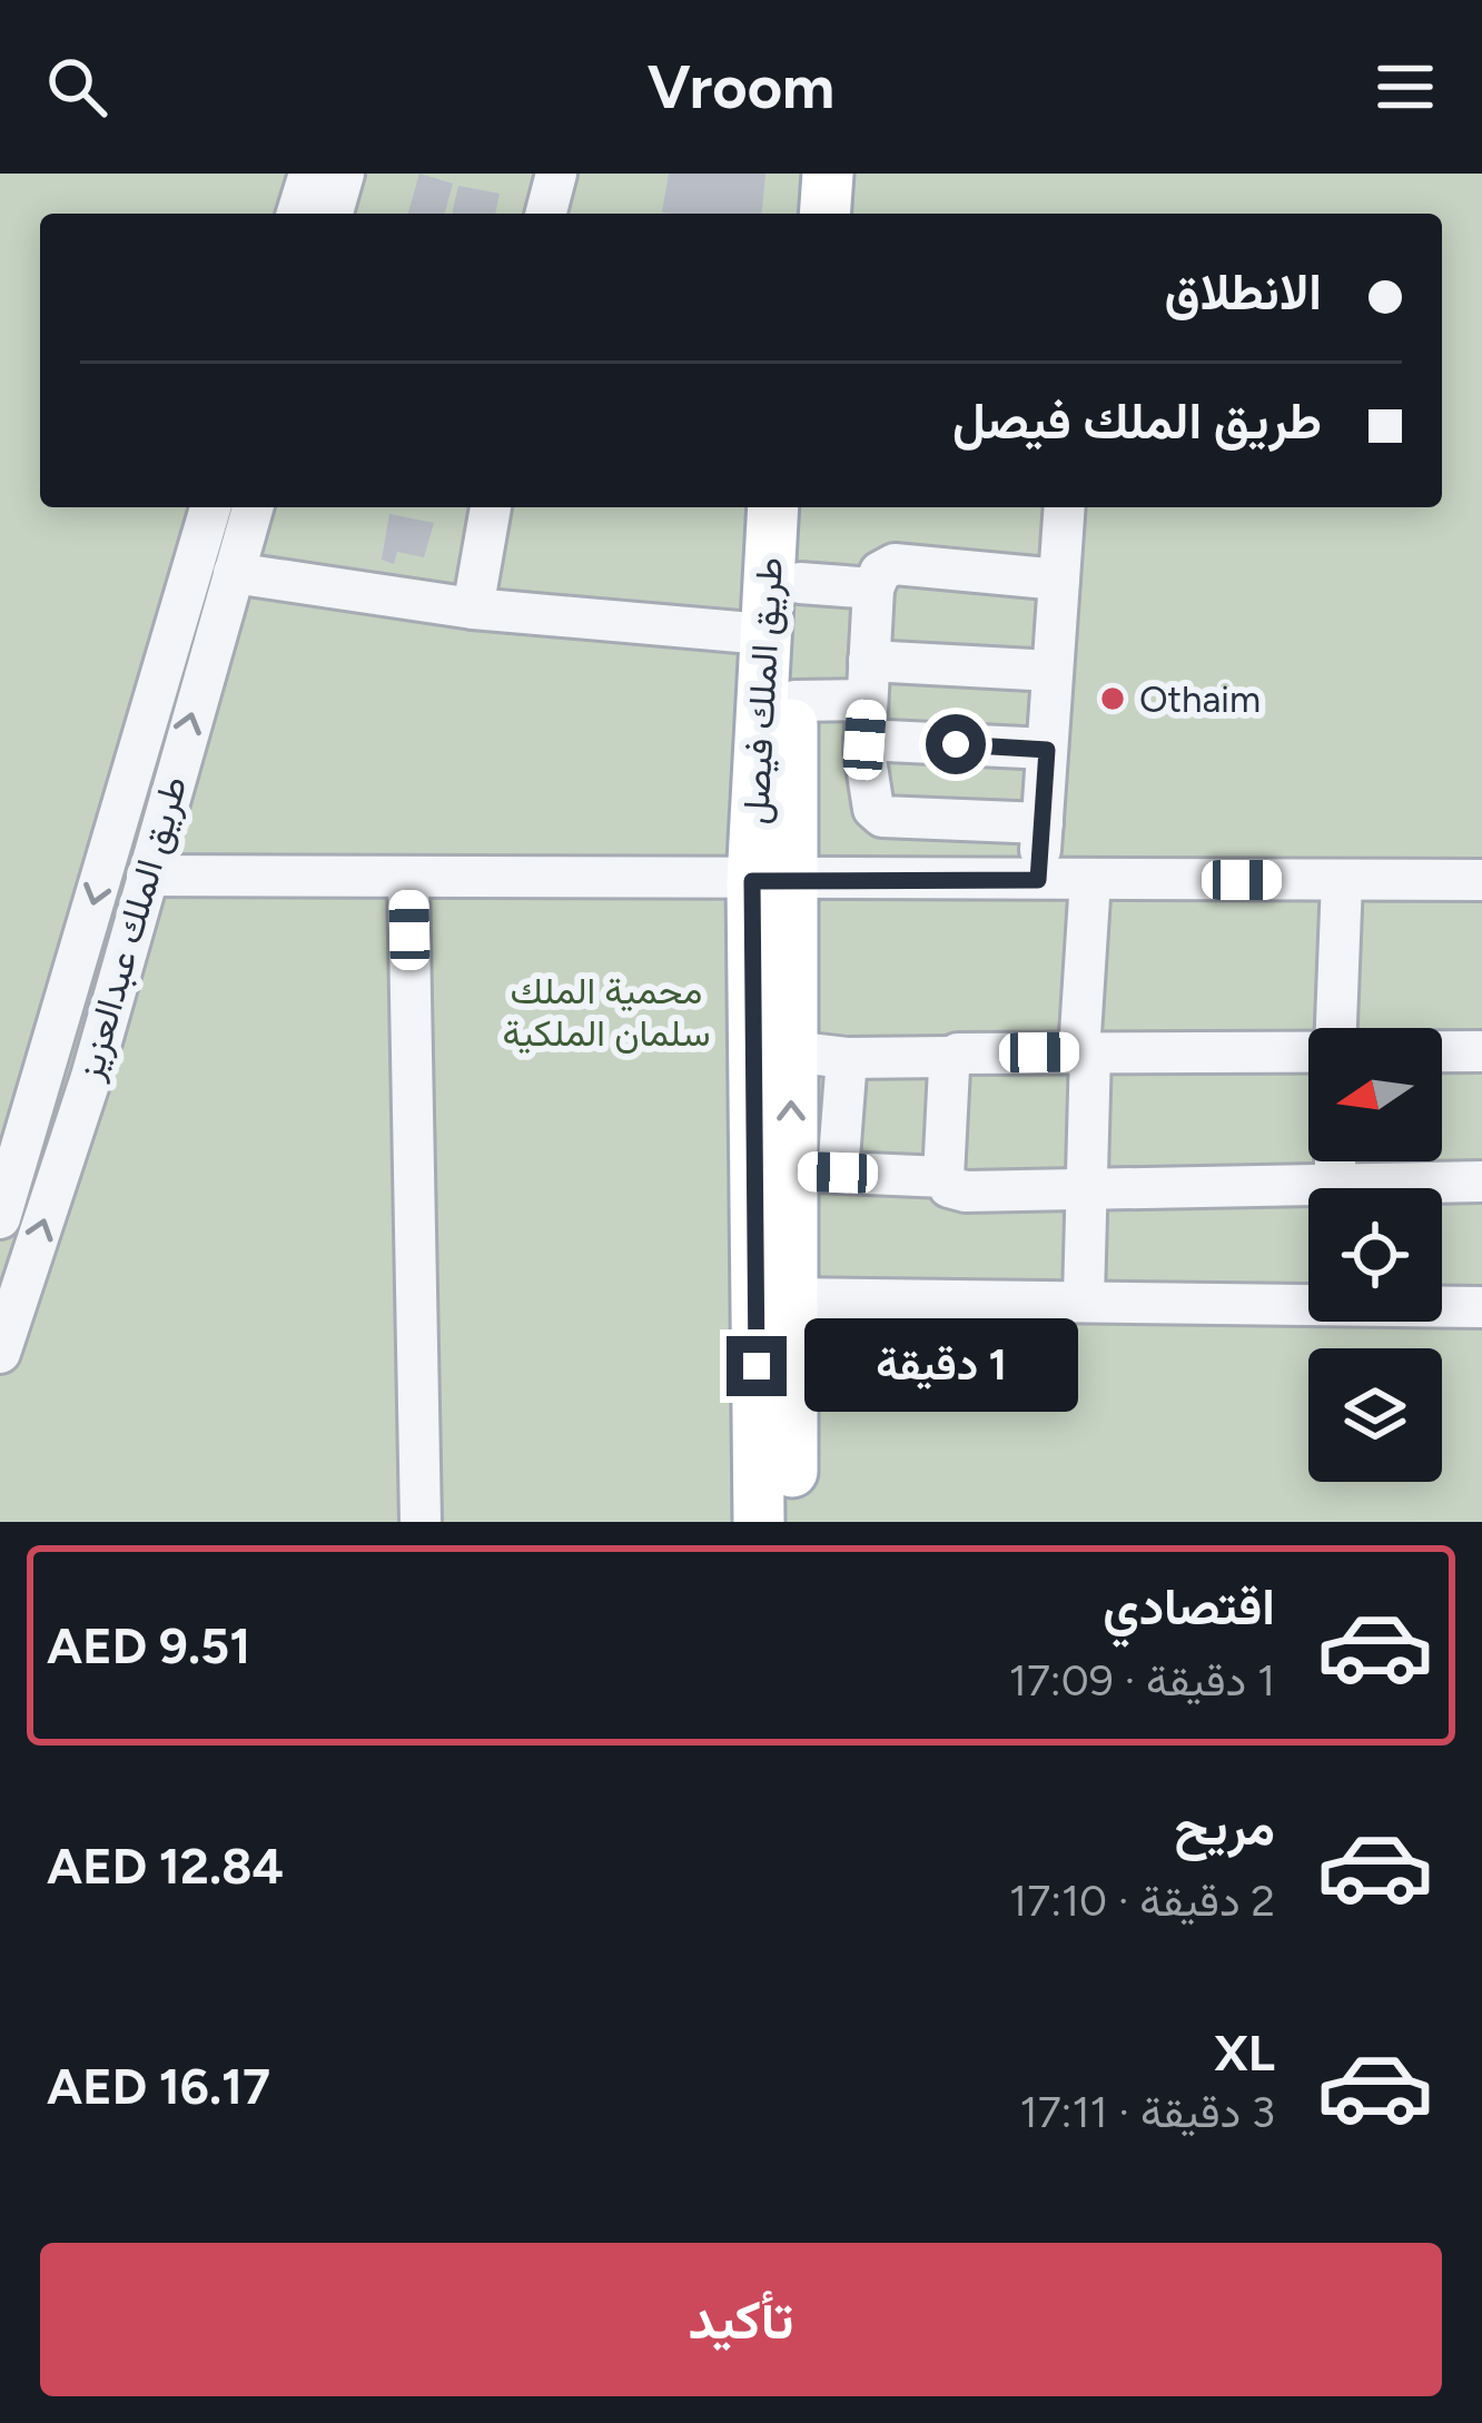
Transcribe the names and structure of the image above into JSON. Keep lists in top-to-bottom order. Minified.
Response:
{"streets":{"main road":["طريق الملك فيصل"],"street":["طريق الملك عبدالعزيز"]},"parks":["محمية الملك سلمان الملكية"],"places":["Othaim"],"north":"left","page":{"header":"Vroom","banner":["الانطلاق","طريق الملك فيصل"],"bubble":"1 دقيقة","list":[{"name":"اقتصادي","note":"1 دقيقة · 17:09","value":"AED 9.51"},{"name":"مريح","note":"2 دقيقة · 17:10","value":"AED 12.84"},{"name":"XL","note":"3 دقيقة · 17:11","value":"AED 16.17"}],"buttons":"تأكيد"}}
